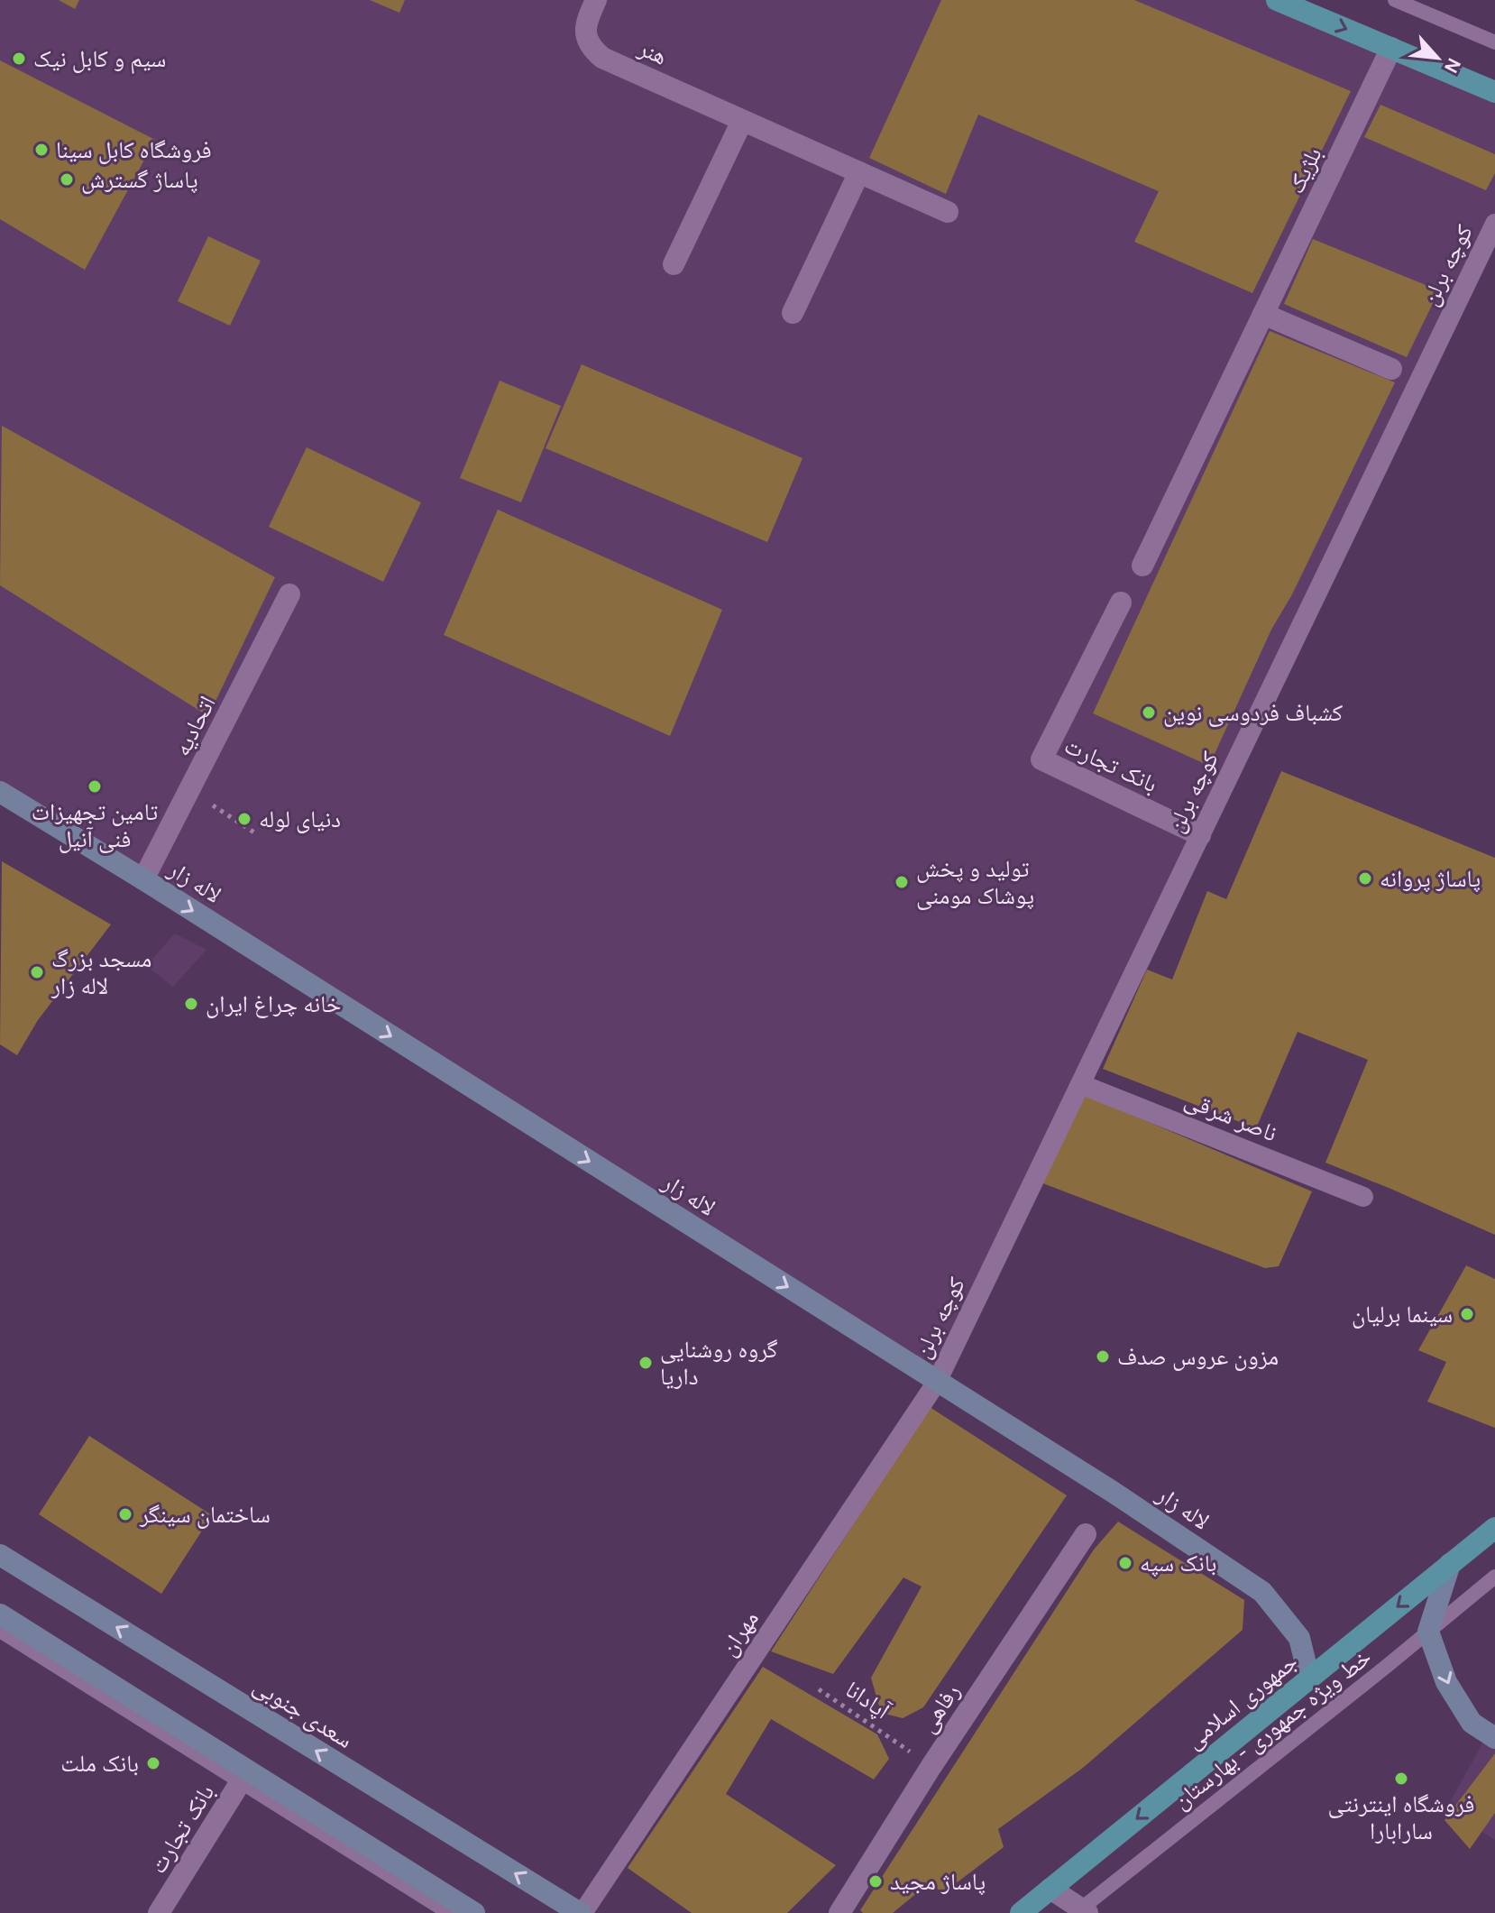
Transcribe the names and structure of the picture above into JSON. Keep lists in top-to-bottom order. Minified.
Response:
{"streets":{"main road":["لاله زار","جمهوری اسلامی","سعدی جنوبی"],"street":["هنر","بلژیک","کوچه برلن","اتحادیه","بانک تجارت","ناصر شرقی","مهران","رفاهی"],"lane":["خط ویژه جمهوری - بهارستان"],"path":["آپادانا"]},"crossings":[["کوچه برلن","بانک تجارت"],["کوچه برلن","لاله زار"],["کوچه برلن","ناصر شرقی"],["کوچه برلن","مهران"],["اتحادیه","لاله زار"],["لاله زار","مهران"],["لاله زار","جمهوری اسلامی"],["مهران","سعدی جنوبی"],["آپادانا","رفاهی"]],"one_way":["لاله زار","جمهوری اسلامی"],"places":["سیم و کابل نیک","فروشگاه کابل سینا","پاساژ گسترش","کشباف فردوسی نوین","تامین تجهیزات فنی آنیل","دنیای لوله","پاساژ پروانه","تولید و پخش پوشاک مومنی","مسجد بزرگ لاله زار","خانه چراغ ایران","سینما برلیان","مزون عروس صدف","گروه روشنایی داریا","ساختمان سینگر","بانک سپه","بانک ملت","فروشگاه اینترنتی سارابارا","پاساژ مجید"],"north":"bottom right"}
